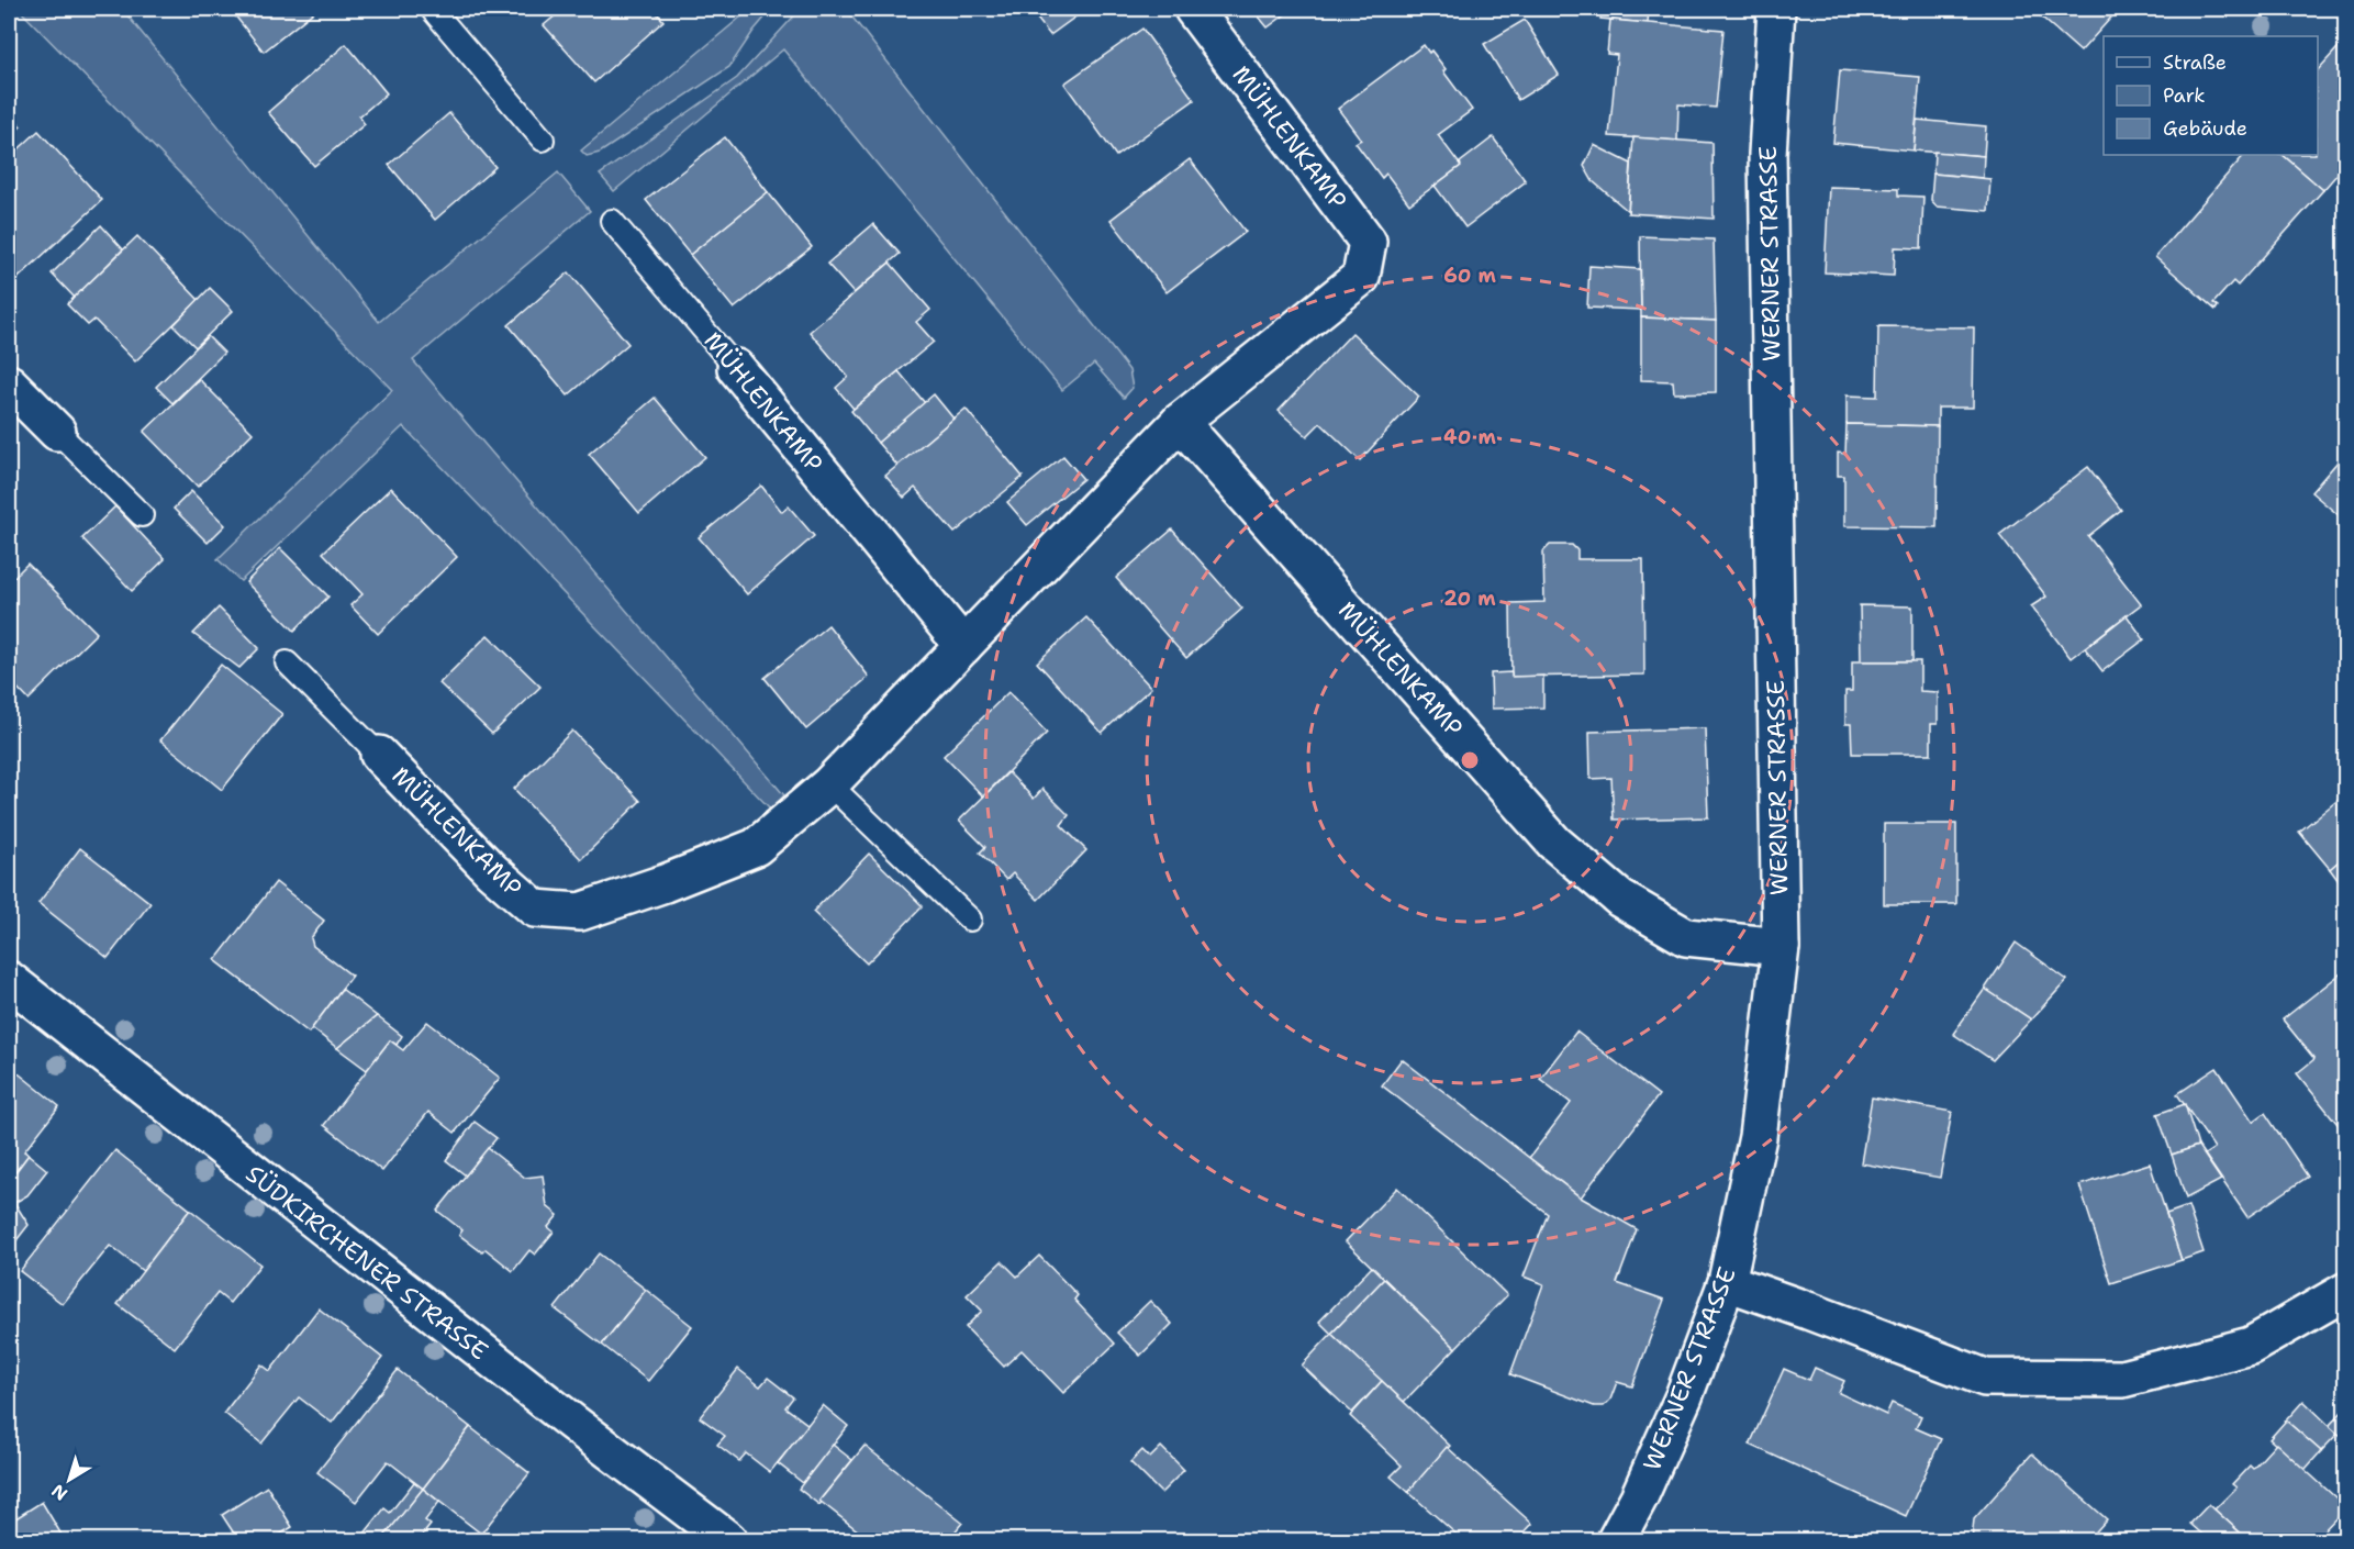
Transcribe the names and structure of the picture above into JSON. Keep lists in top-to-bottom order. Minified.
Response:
{"streets":{"street":["MÜHLENKAMP","WERNER STRASSE","SÜDKIRCHENER STRASSE"]},"crossings":[["MÜHLENKAMP","WERNER STRASSE"]],"legend":["Straße","Park","Gebäude"],"north":"bottom left","rings":["60 m","40 m","20 m"]}
